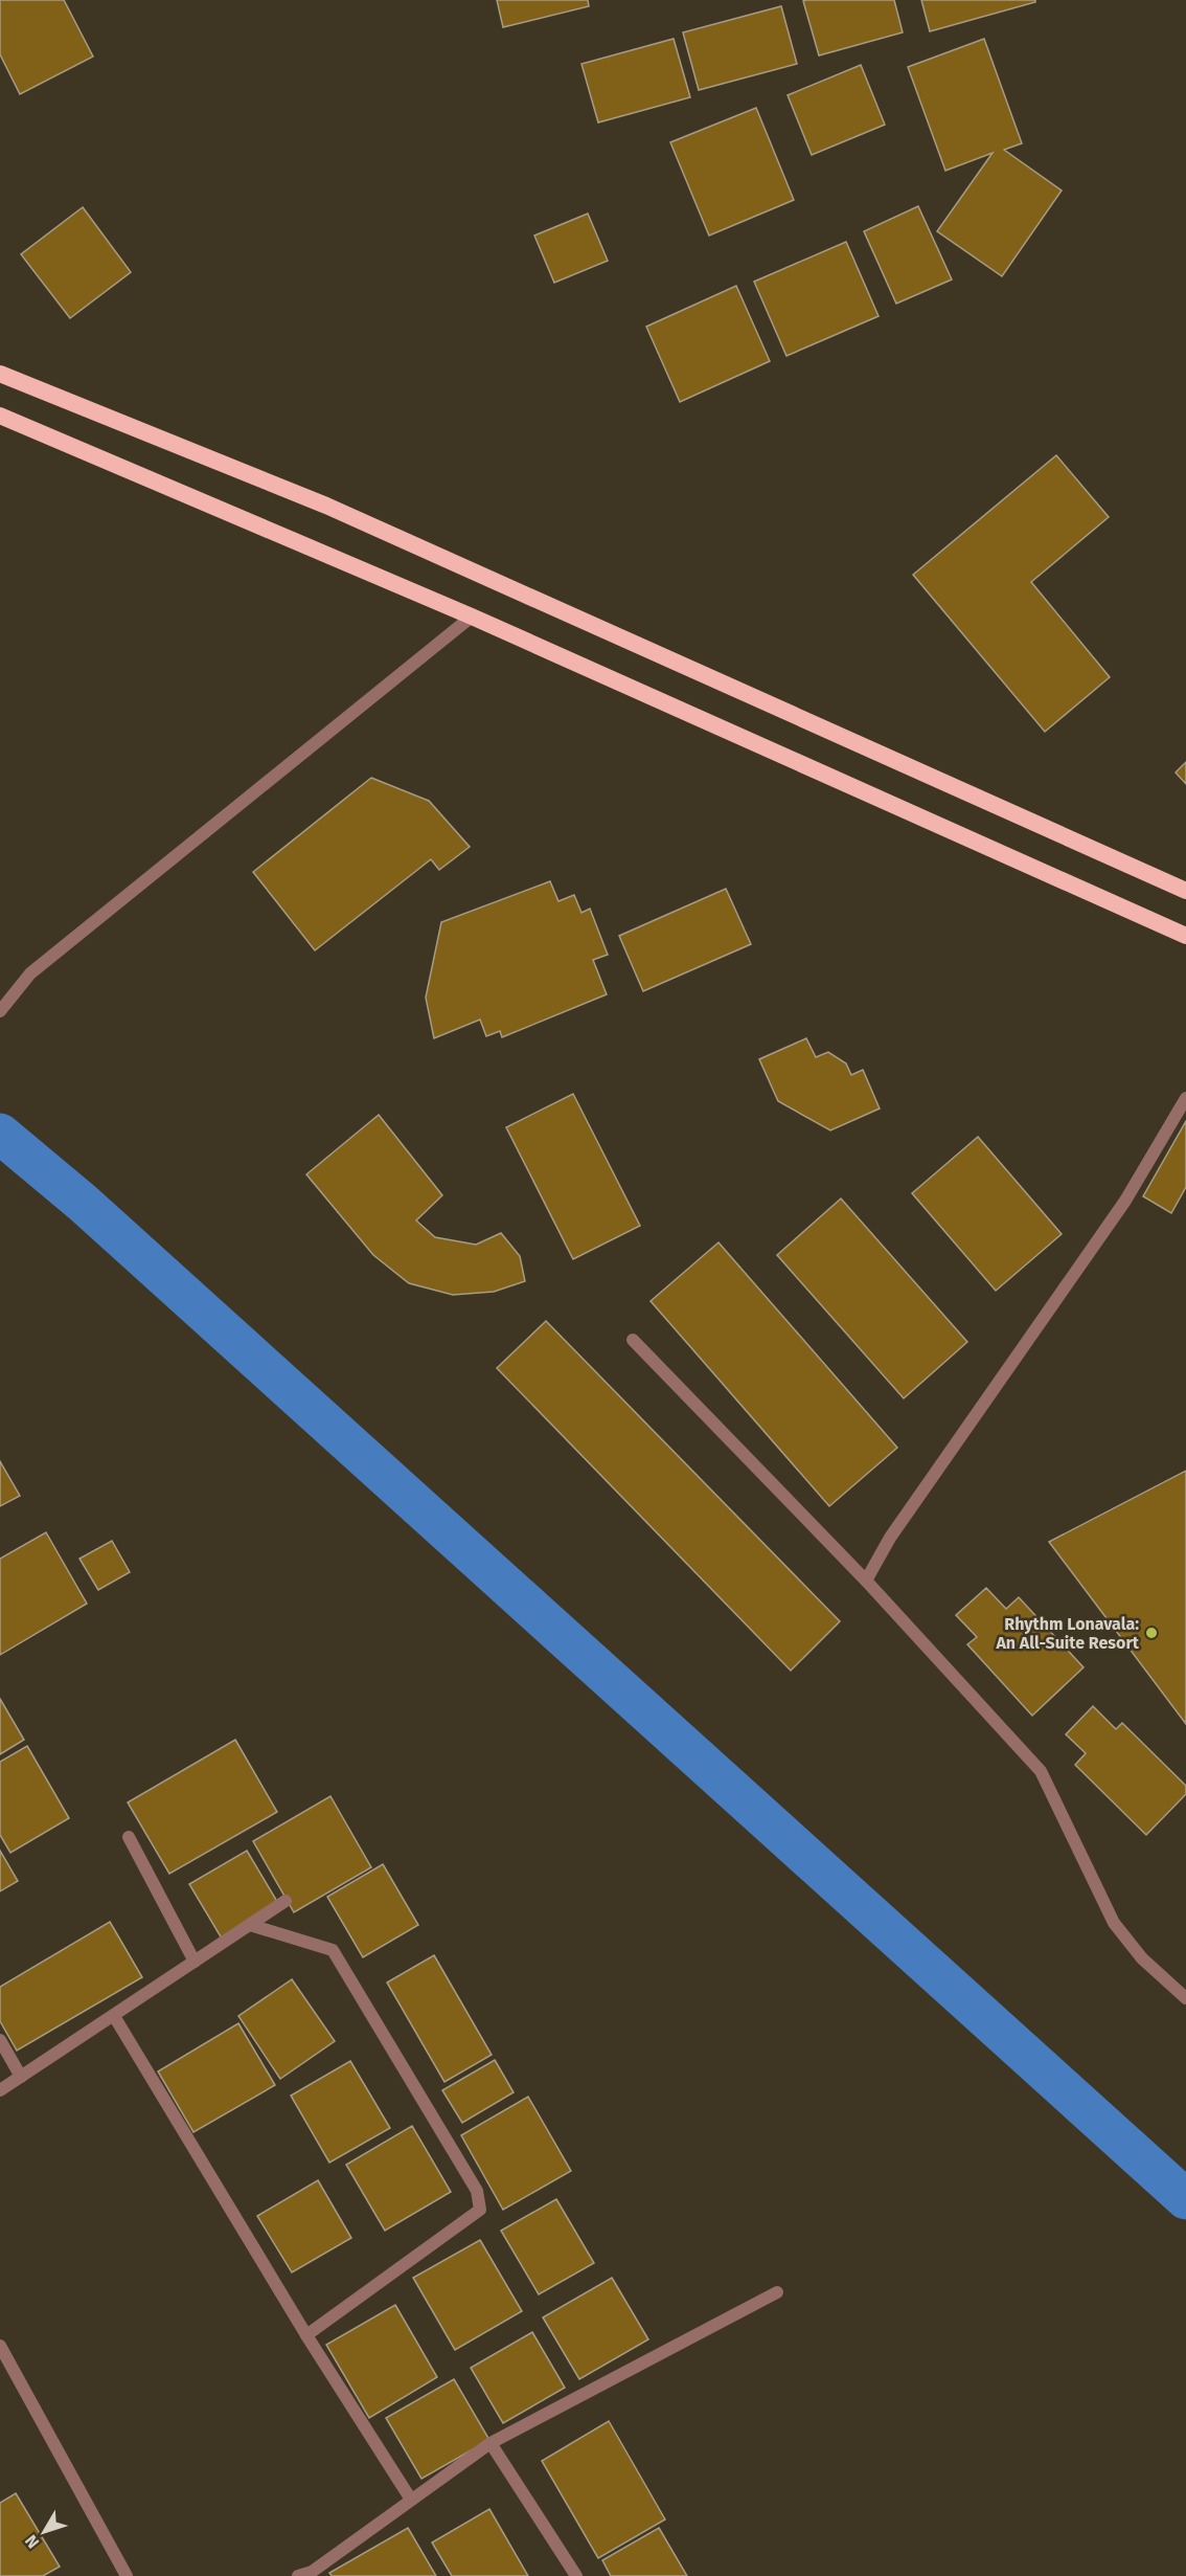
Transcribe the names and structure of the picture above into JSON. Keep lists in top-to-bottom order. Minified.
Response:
{"places":["Rhythm Lonavala: An All-Suite Resort"],"north":"bottom left"}
